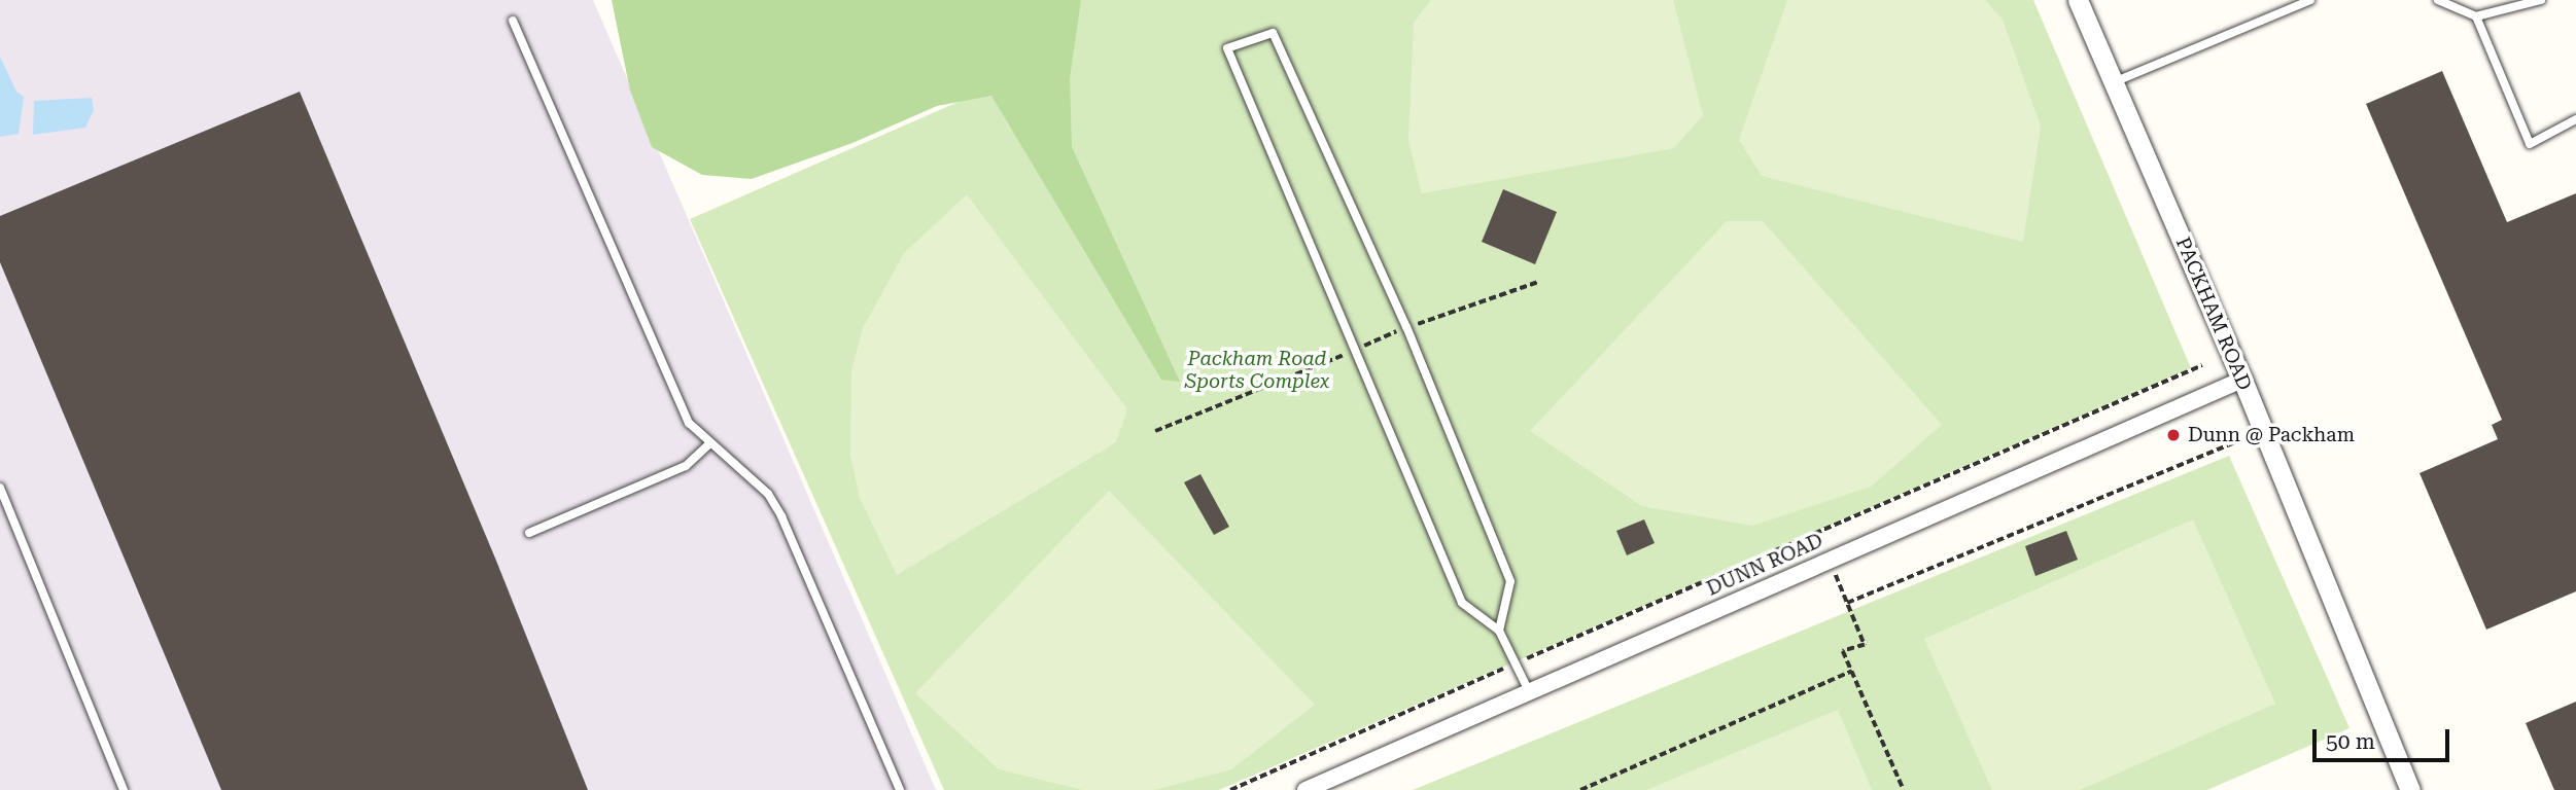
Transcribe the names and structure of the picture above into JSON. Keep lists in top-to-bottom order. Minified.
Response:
{"streets":{"street":["PACKHAM ROAD","DUNN ROAD"]},"crossings":[["PACKHAM ROAD","DUNN ROAD"]],"parks":["Packham Road Sports Complex"],"places":["Dunn @ Packham"],"scale_bar":"50 m"}
